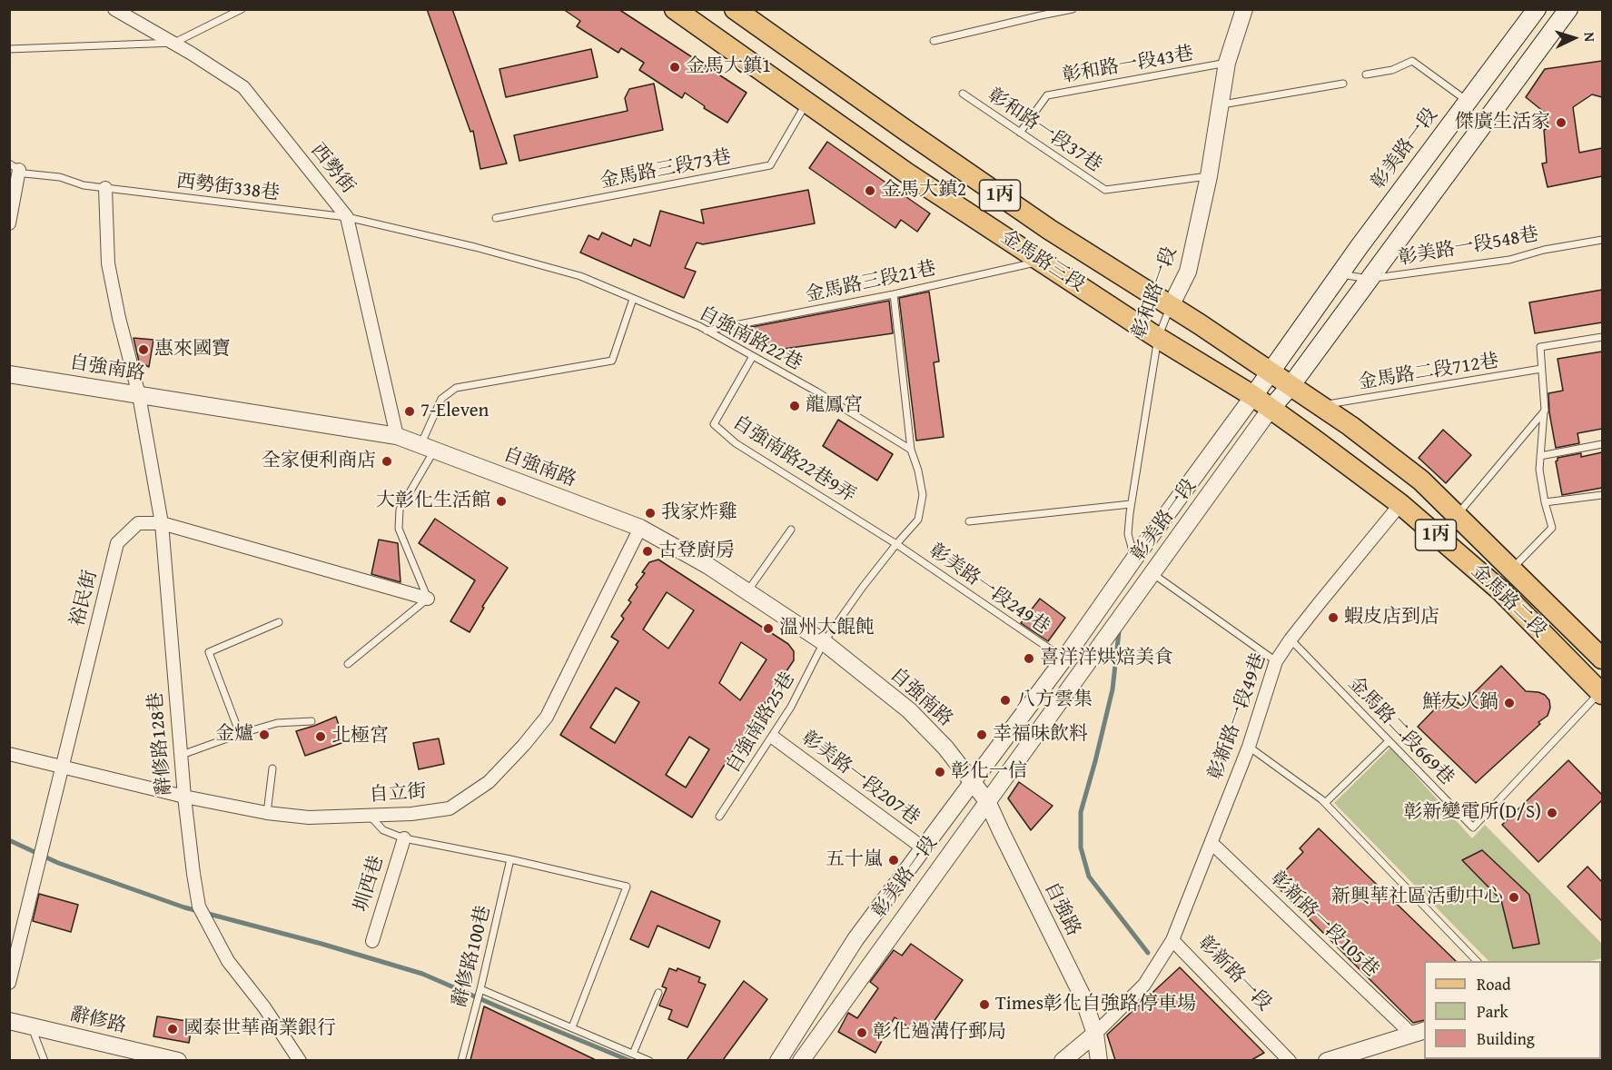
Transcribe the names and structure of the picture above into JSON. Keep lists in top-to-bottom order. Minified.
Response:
{"streets":{"main road":["彰美路一段","1丙","金馬路三段","金馬路二段"],"street":["西勢街","彰和路一段","自強南路","裕民街","彰新路一段49巷","辭修路128巷","彰美路一段207巷","自立街","圳西巷","自強路","彰新路一段105巷","彰新路一段","辭修路"],"lane":["彰和路一段43巷","彰和路一段37巷","金馬路三段73巷","西勢街338巷","彰美路一段548巷","金馬路三段21巷","自強南路22巷","金馬路二段712巷","自強南路22巷9弄","彰美路一段249巷","自強南路25巷","金馬路二段669巷","辭修路100巷"]},"crossings":[["彰和路一段43巷","彰和路一段37巷"],["彰和路一段43巷","彰和路一段"],["彰和路一段37巷","彰和路一段"],["彰美路一段","彰美路一段548巷"],["彰美路一段","金馬路三段"],["彰美路一段","彰和路一段"],["彰美路一段","自強南路"],["彰美路一段","彰美路一段249巷"],["彰美路一段","金馬路二段"],["彰美路一段","彰美路一段207巷"],["彰美路一段","自強路"],["西勢街","西勢街338巷"],["西勢街","自強南路22巷"],["西勢街","自強南路"],["金馬路三段73巷","金馬路三段"],["西勢街338巷","自強南路22巷"],["西勢街338巷","辭修路128巷"],["金馬路三段","金馬路三段21巷"],["金馬路三段","彰和路一段"],["金馬路三段","金馬路二段"],["金馬路三段21巷","自強南路22巷"],["自強南路22巷","自強南路22巷9弄"],["自強南路","自強南路25巷"],["自強南路","辭修路128巷"],["自強南路","自立街"],["自強南路","自強路"],["金馬路二段712巷","金馬路二段"],["自強南路22巷9弄","彰美路一段249巷"],["裕民街","辭修路128巷"],["裕民街","自立街"],["金馬路二段","彰新路一段49巷"],["金馬路二段","金馬路二段669巷"],["彰新路一段49巷","金馬路二段669巷"],["彰新路一段49巷","彰新路一段105巷"],["彰新路一段49巷","彰新路一段"],["辭修路128巷","自立街"],["自強路","彰新路一段"]],"places":["金馬大鎮1","傑廣生活家","金馬大鎮2","惠來國寶","龍鳳宮","7-Eleven","全家便利商店","大彰化生活館","我家炸雞","古登廚房","蝦皮店到店","溫州大餛飩","喜洋洋烘焙美食","八方雲集","鮮友火鍋","金爐","幸福味飲料","北極宮","彰化一信","彰新變電所(D/S)","五十嵐","新興華社區活動中心","Times彰化自強路停車場","國泰世華商業銀行","彰化過溝仔郵局"],"legend":["Road","Park","Building"],"north":"right"}
